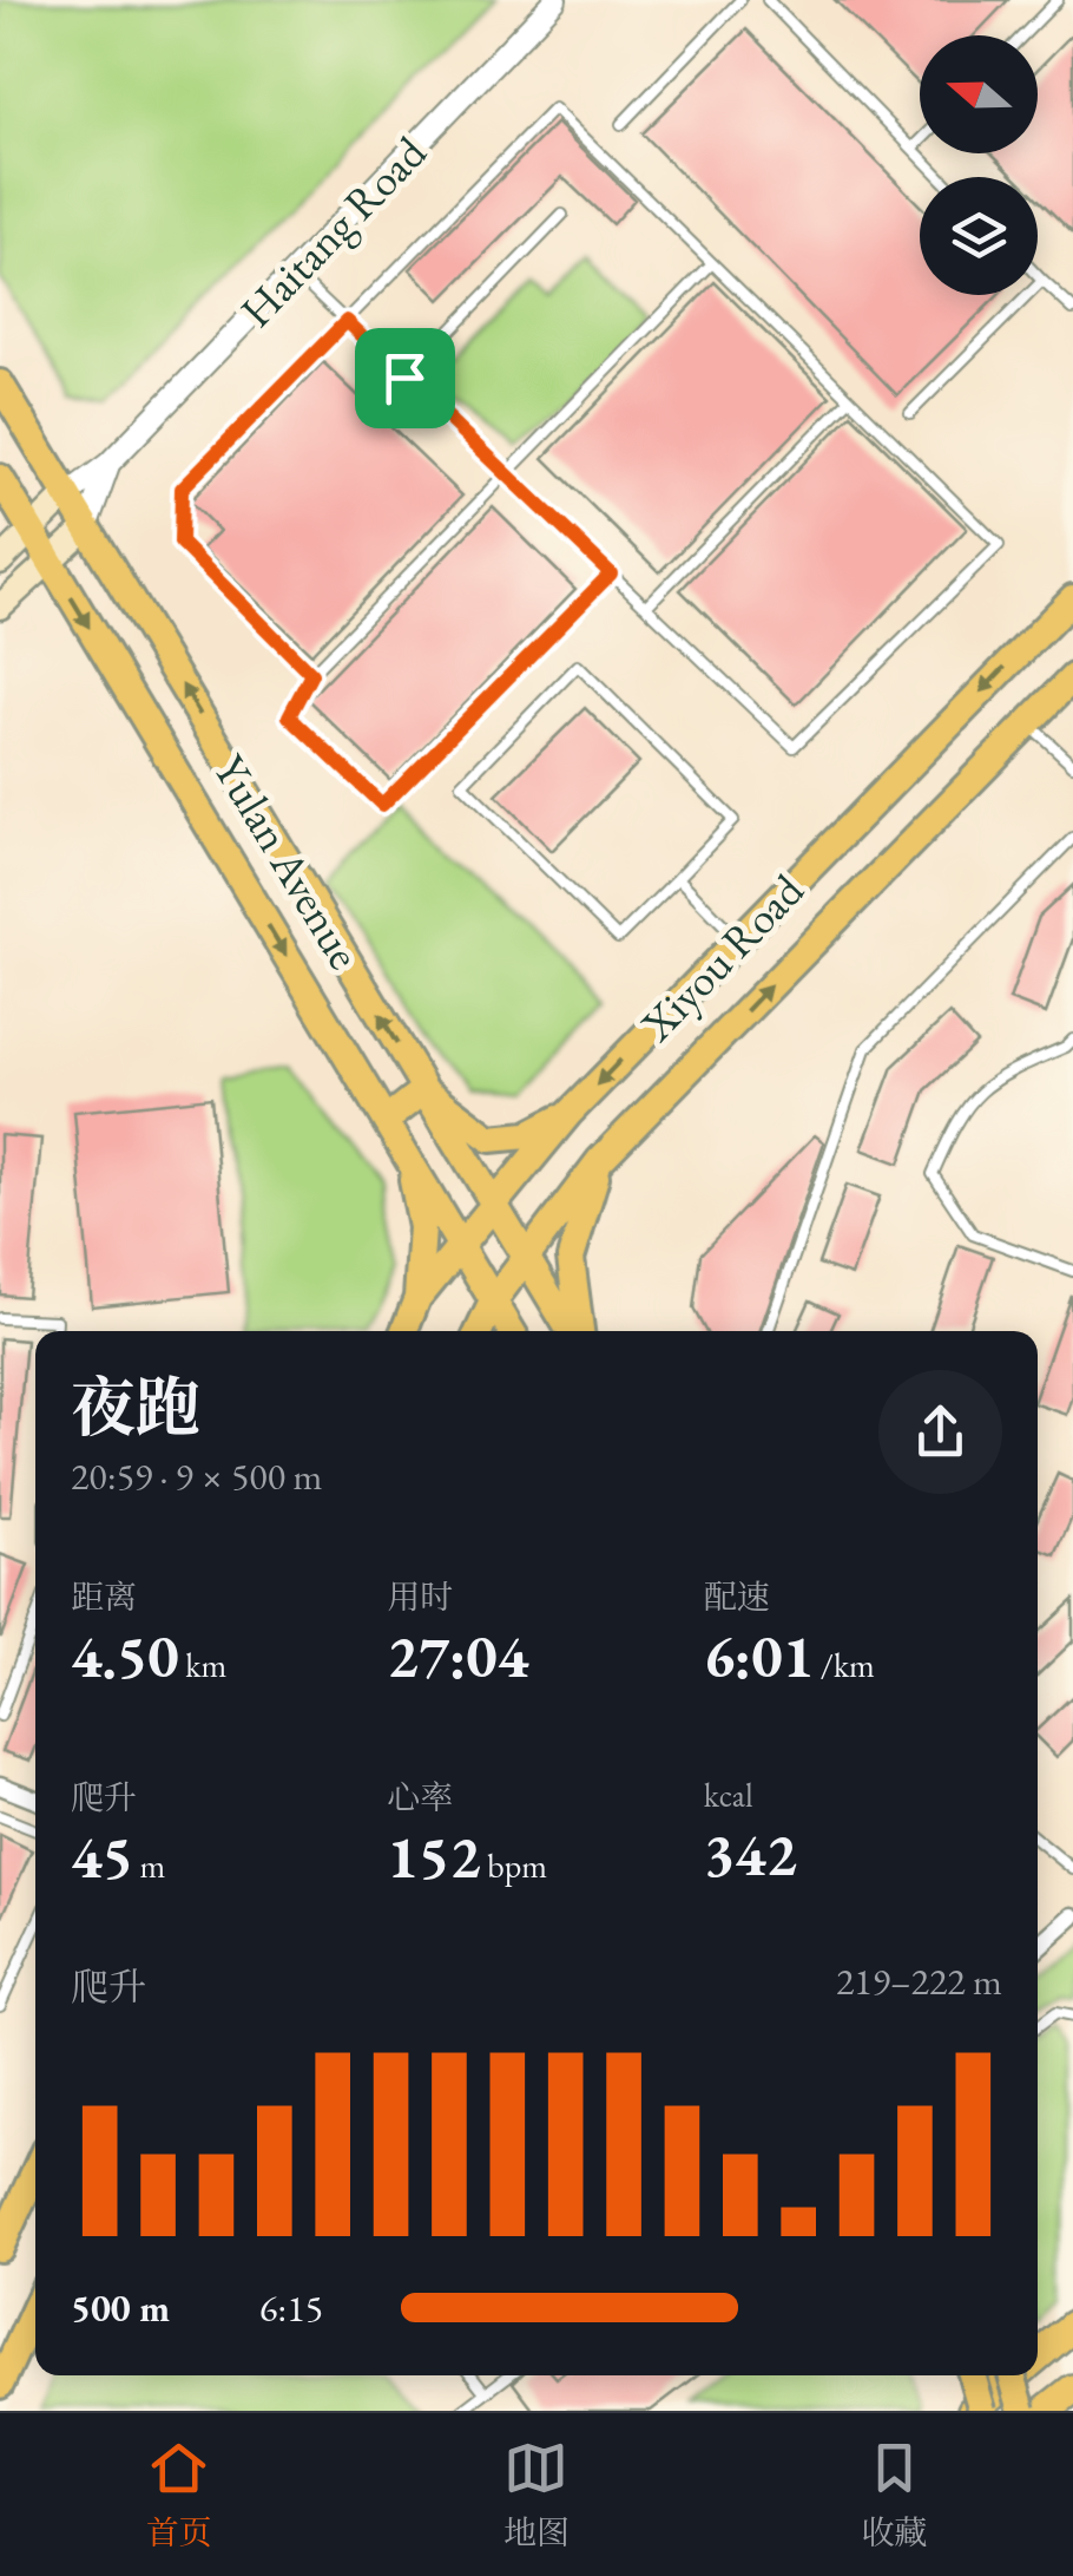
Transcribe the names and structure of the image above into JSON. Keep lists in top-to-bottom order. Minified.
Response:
{"streets":{"main road":["Yulan Avenue","Xiyou Road"],"street":["Haitang Road"]},"crossings":[["Haitang Road","Yulan Avenue"],["Yulan Avenue","Xiyou Road"]],"north":"left","page":{"heading":["夜跑","20:59 · 9 × 500 m"],"stats":[["距离","4.50 km"],["用时","27:04"],["配速","6:01 /km"],["爬升","45 m"],["心率","152 bpm"],["kcal","342"]],"chart":["爬升","219–222 m"],"list":[{"name":"500 m","note":"6:15"}],"tabs":["首页","地图","收藏"]}}
